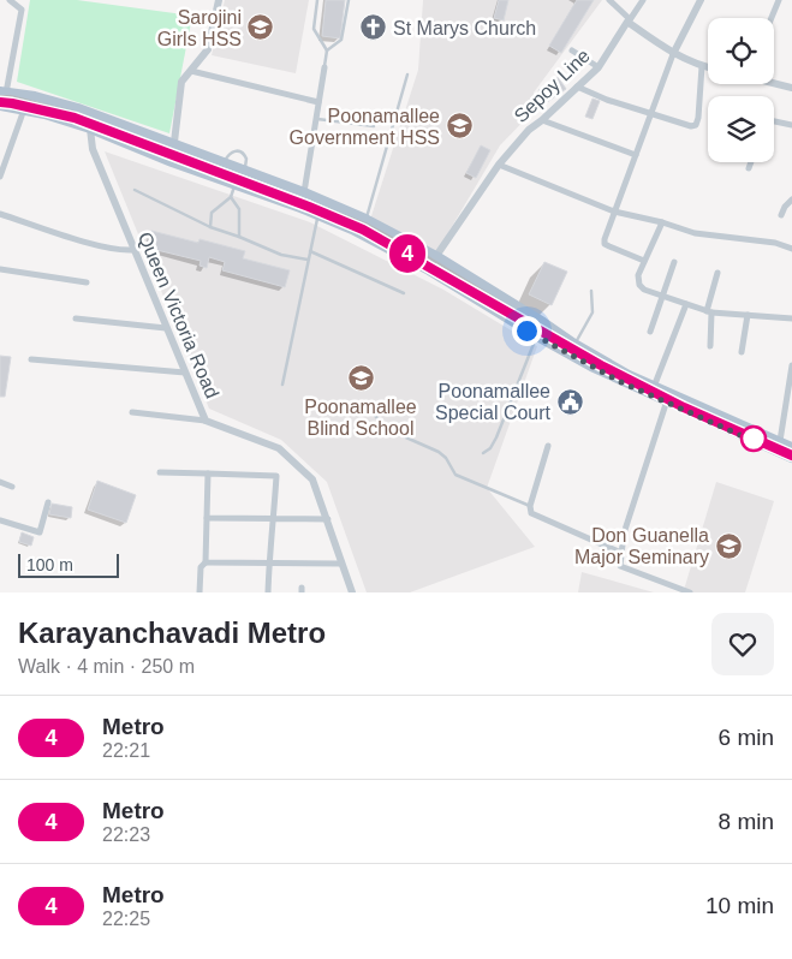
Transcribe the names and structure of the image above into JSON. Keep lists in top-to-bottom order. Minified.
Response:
{"streets":{"street":["Sepoy Line","Queen Victoria Road"]},"places":{"school or university":["Sarojini Girls HSS","Poonamallee Government HSS","Poonamallee Blind School","Don Guanella Major Seminary"],"church":["St Marys Church"],"public building":["Poonamallee Special Court"]},"lines":["metro line 4"],"scale_bar":"100 m","page":{"on_map":"4","scale":"100 m","heading":["Karayanchavadi Metro","Walk · 4 min · 250 m"],"list":[{"mark":"4","name":"Metro","note":"22:21","value":"6 min"},{"mark":"4","name":"Metro","note":"22:23","value":"8 min"},{"mark":"4","name":"Metro","note":"22:25","value":"10 min"}]}}
